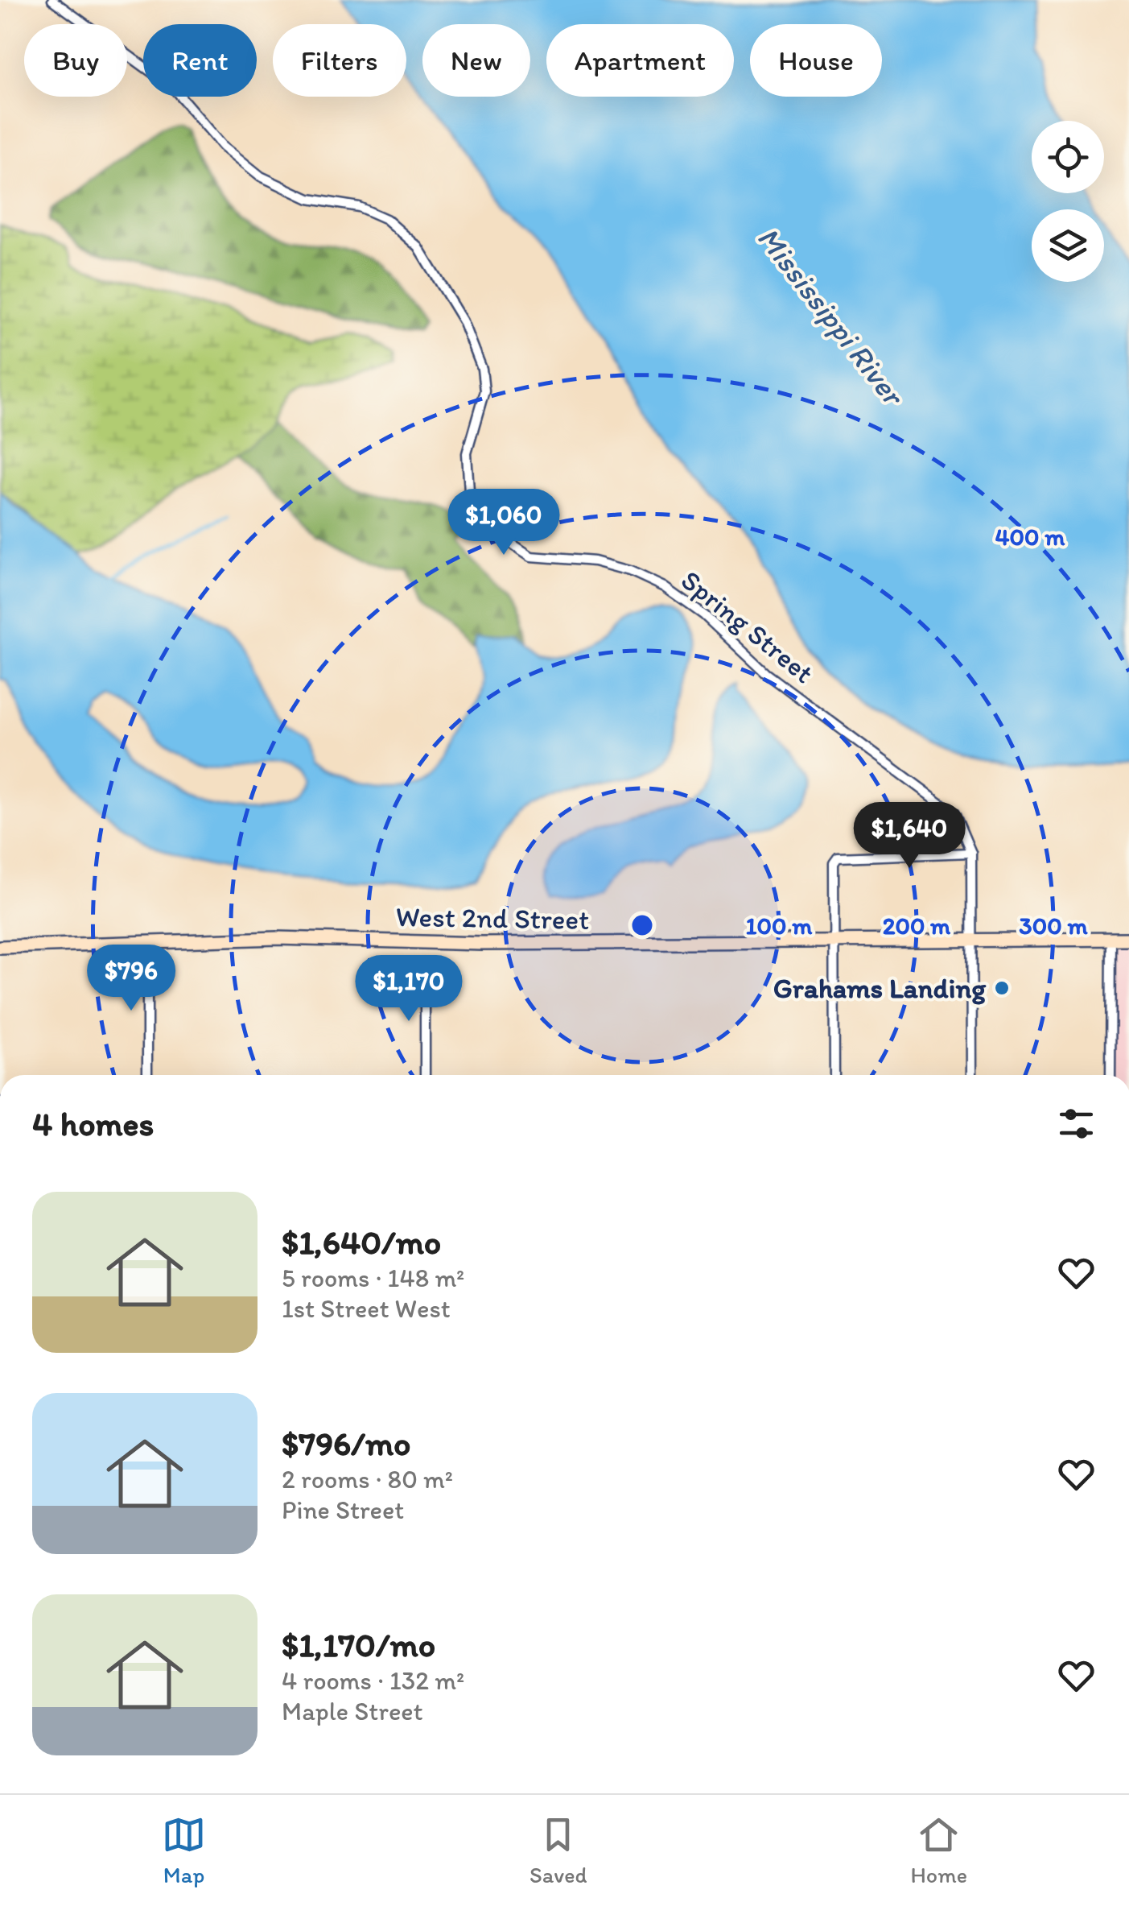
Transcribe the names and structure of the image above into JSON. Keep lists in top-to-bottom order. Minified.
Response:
{"streets":{"street":["Spring Street","West 2nd Street"]},"crossings":[["Spring Street","West 2nd Street"]],"water":["Mississippi River"],"places":["Grahams Landing"],"page":{"chip":["Buy","Rent","Filters","New","Apartment","House"],"price":["$1,060","$1,640","$796","$1,170"],"heading":"4 homes","list":[{"name":"$1,640/mo","note":"5 rooms · 148 m² · 1st Street West"},{"name":"$796/mo","note":"2 rooms · 80 m² · Pine Street"},{"name":"$1,170/mo","note":"4 rooms · 132 m² · Maple Street"}],"tabs":["Map","Saved","Home"]},"rings":["400 m","100 m","200 m","300 m"]}
